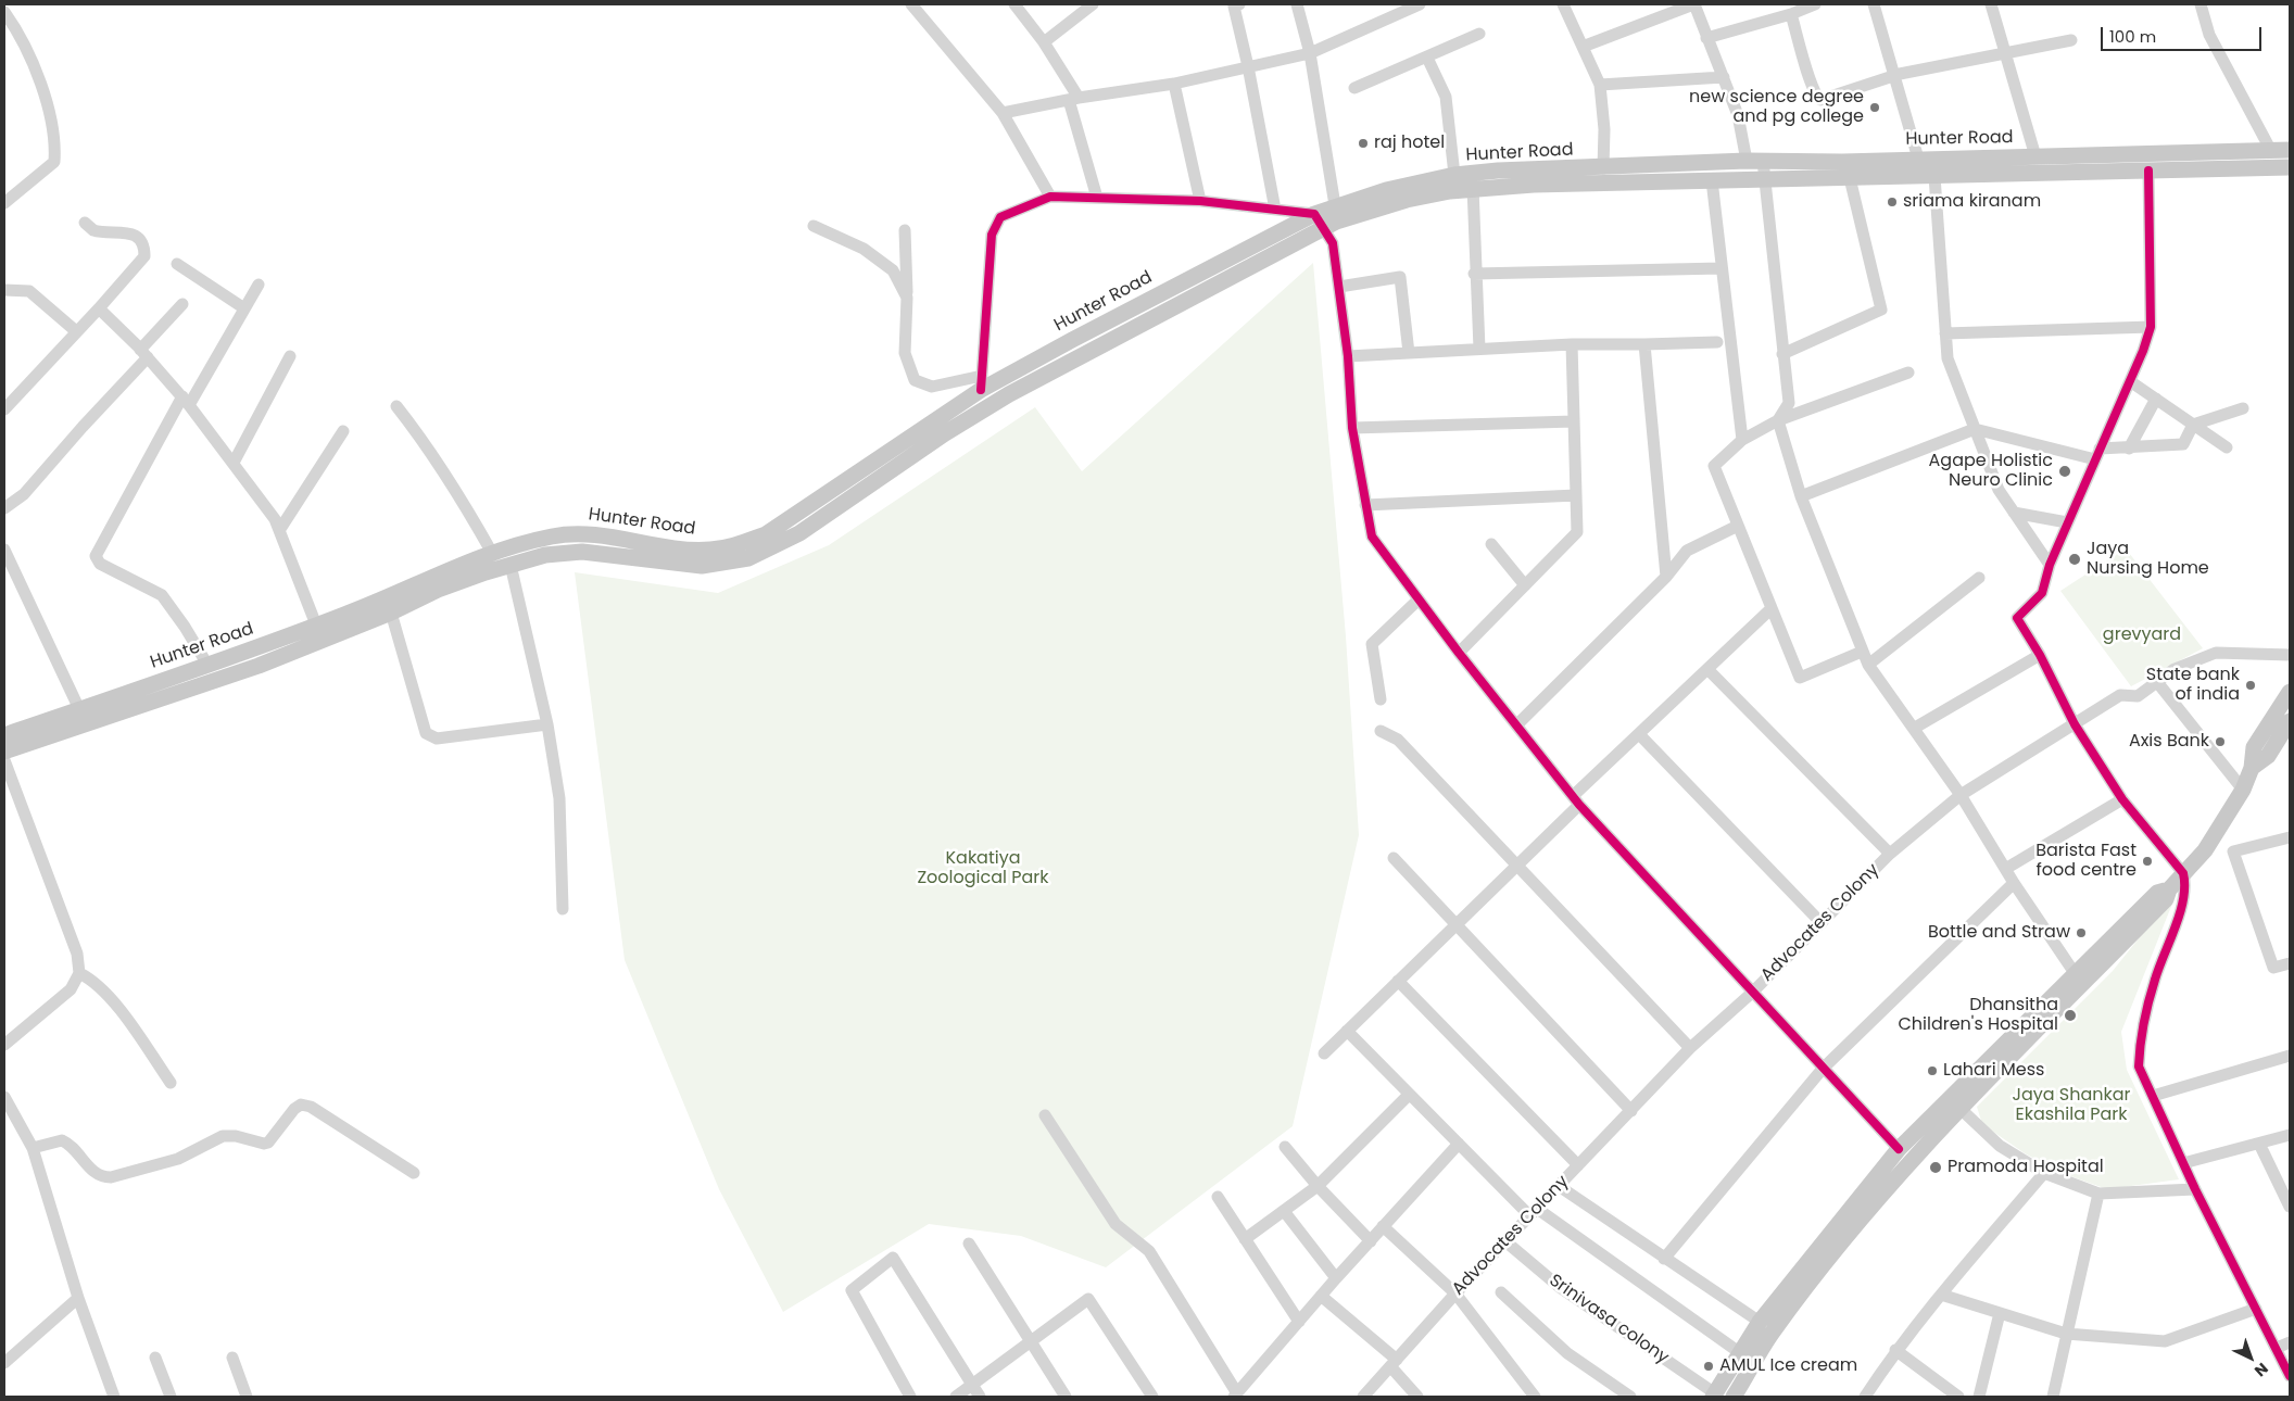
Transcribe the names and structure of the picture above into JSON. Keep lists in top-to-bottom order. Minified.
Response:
{"streets":{"main road":["Hunter Road"],"street":["Advocates Colony","Srinivasa colony"]},"crossings":[["Advocates Colony","Srinivasa colony"]],"parks":["grevyard","Kakatiya Zoological Park","Jaya Shankar Ekashila Park"],"places":["new science degree and pg college","raj hotel","sriama kiranam","Agape Holistic Neuro Clinic","Jaya Nursing Home","State bank of india","Axis Bank","Barista Fast food centre","Bottle and Straw","Dhansitha Children's Hospital","Lahari Mess","Pramoda Hospital","AMUL Ice cream"],"scale_bar":"100 m","north":"bottom right"}
